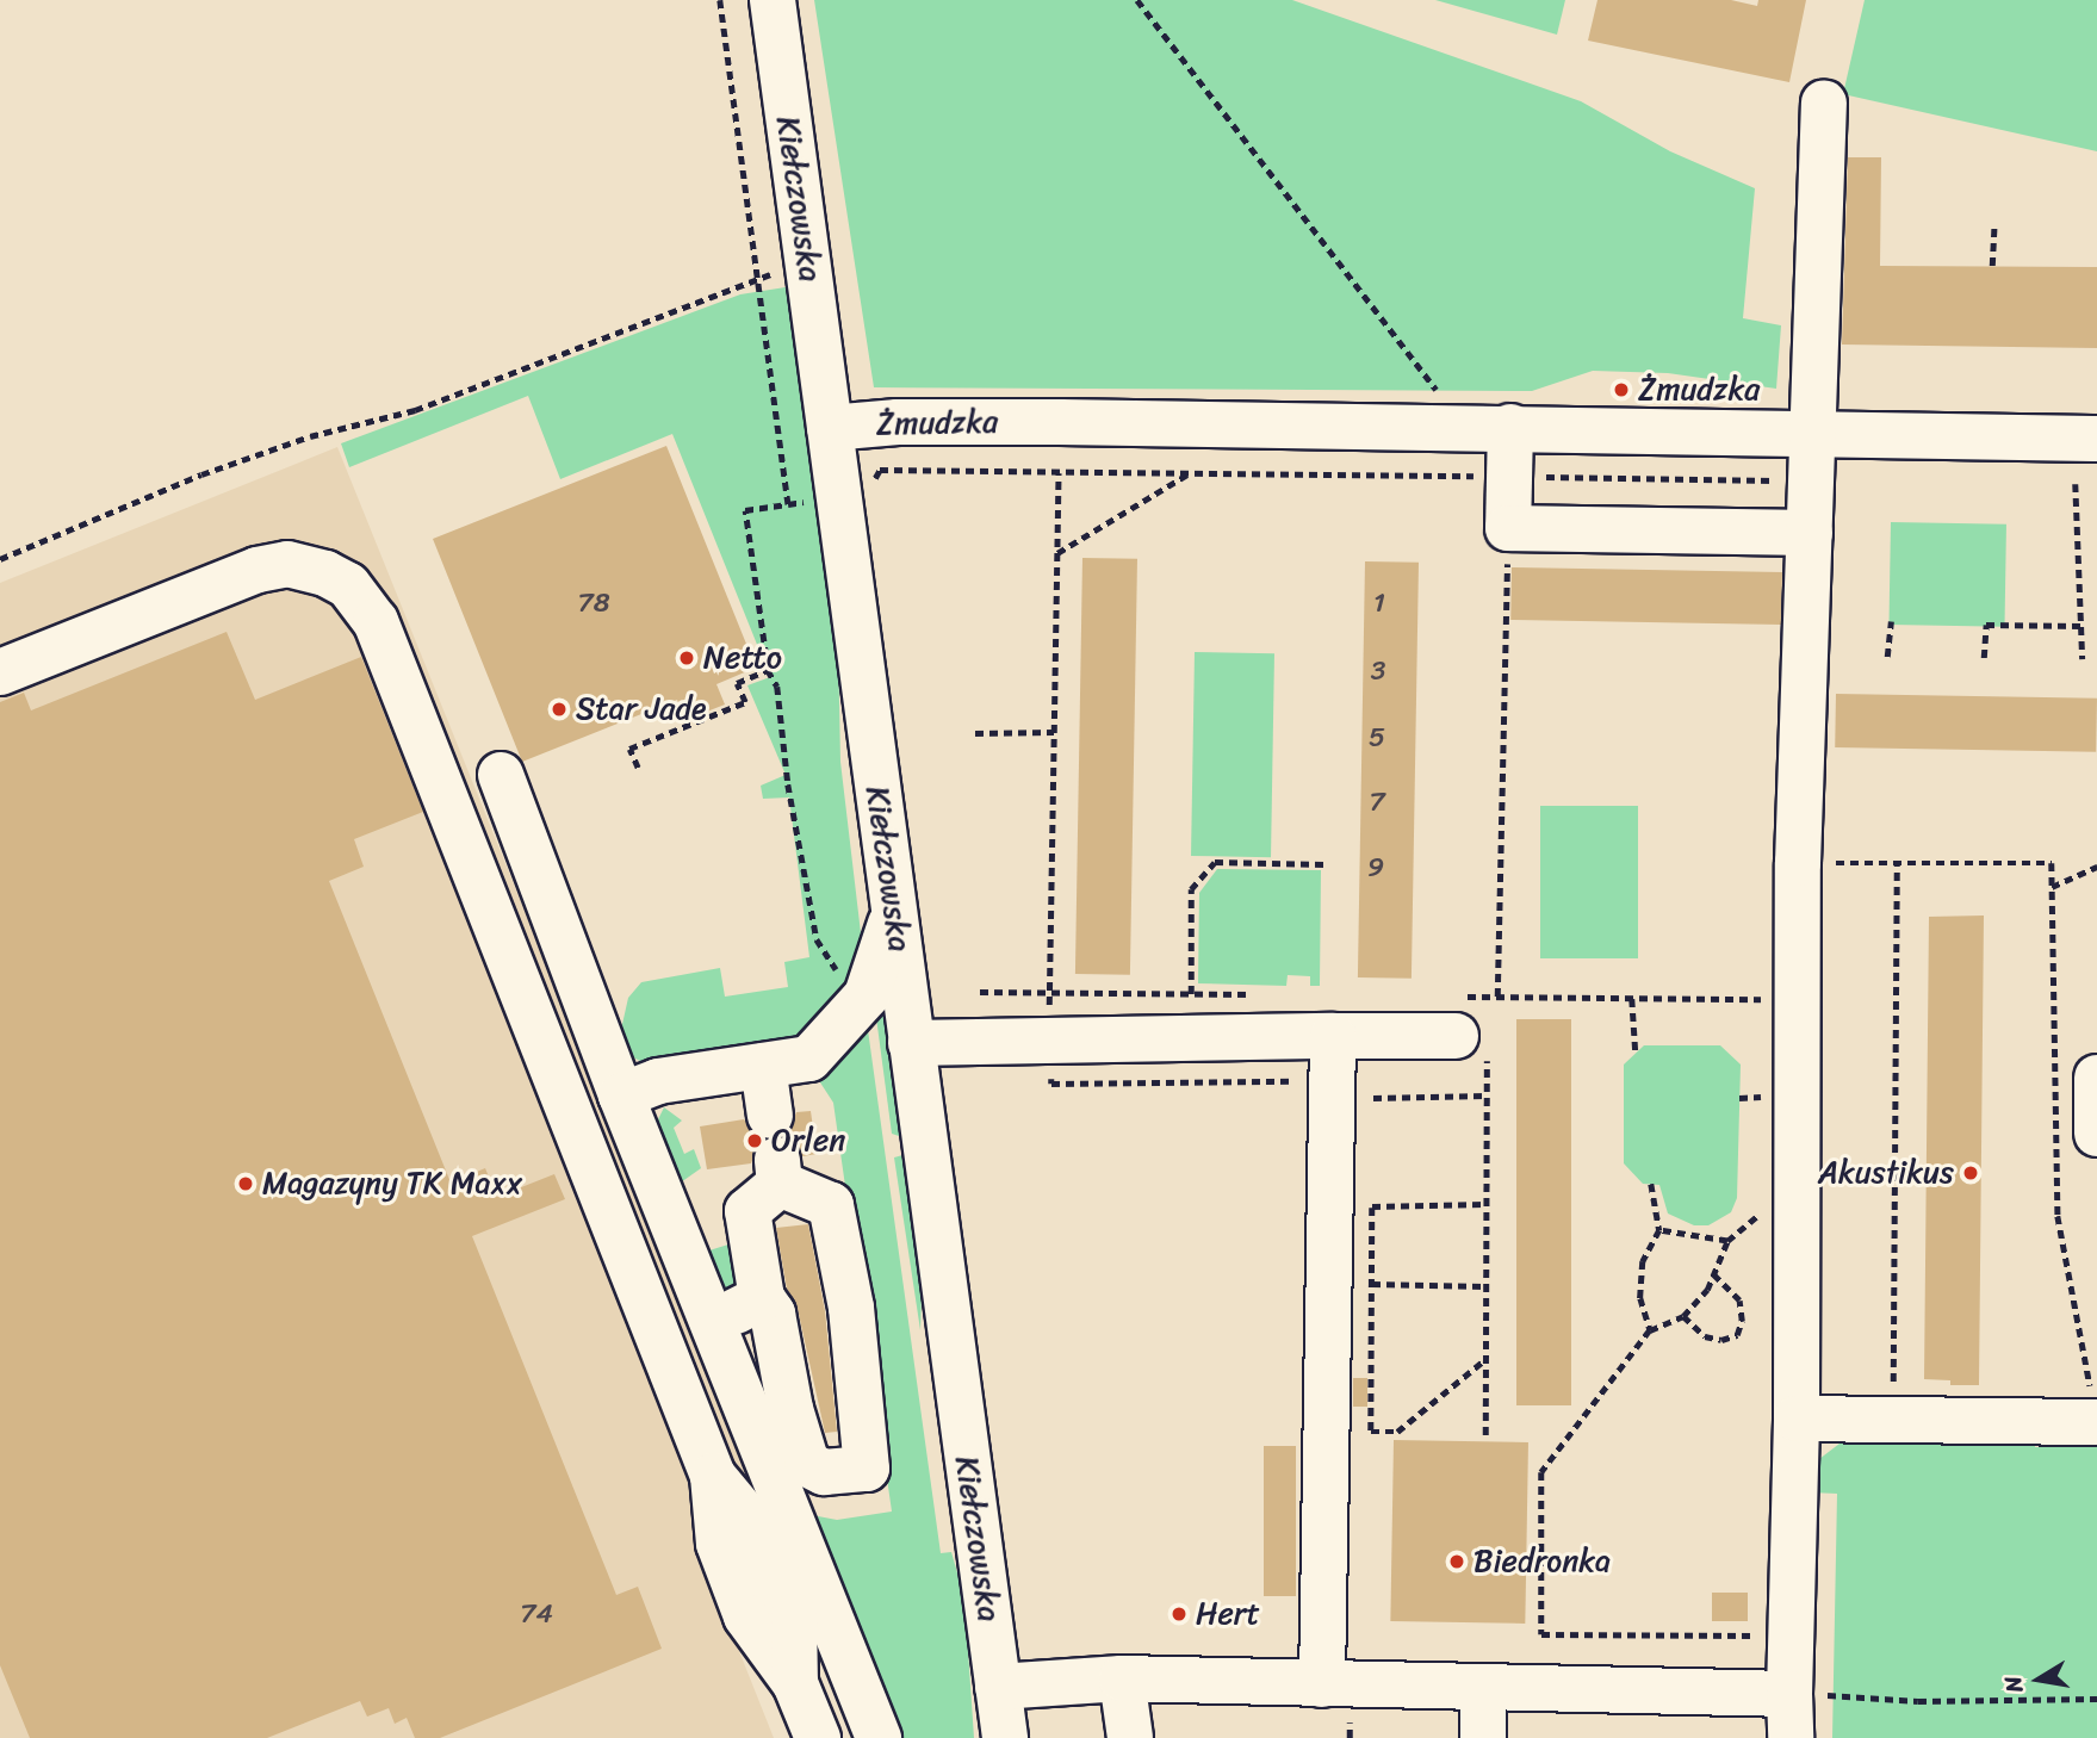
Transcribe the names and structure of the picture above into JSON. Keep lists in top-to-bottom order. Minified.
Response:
{"streets":{"street":["Kiełczowska","Żmudzka"]},"crossings":[["Kiełczowska","Żmudzka"]],"places":["Żmudzka","Netto","Star Jade","Orlen","Akustikus","Magazyny TK Maxx","Biedronka","Hert"],"house_numbers":["78","1","3","5","7","9","74"],"north":"left"}
